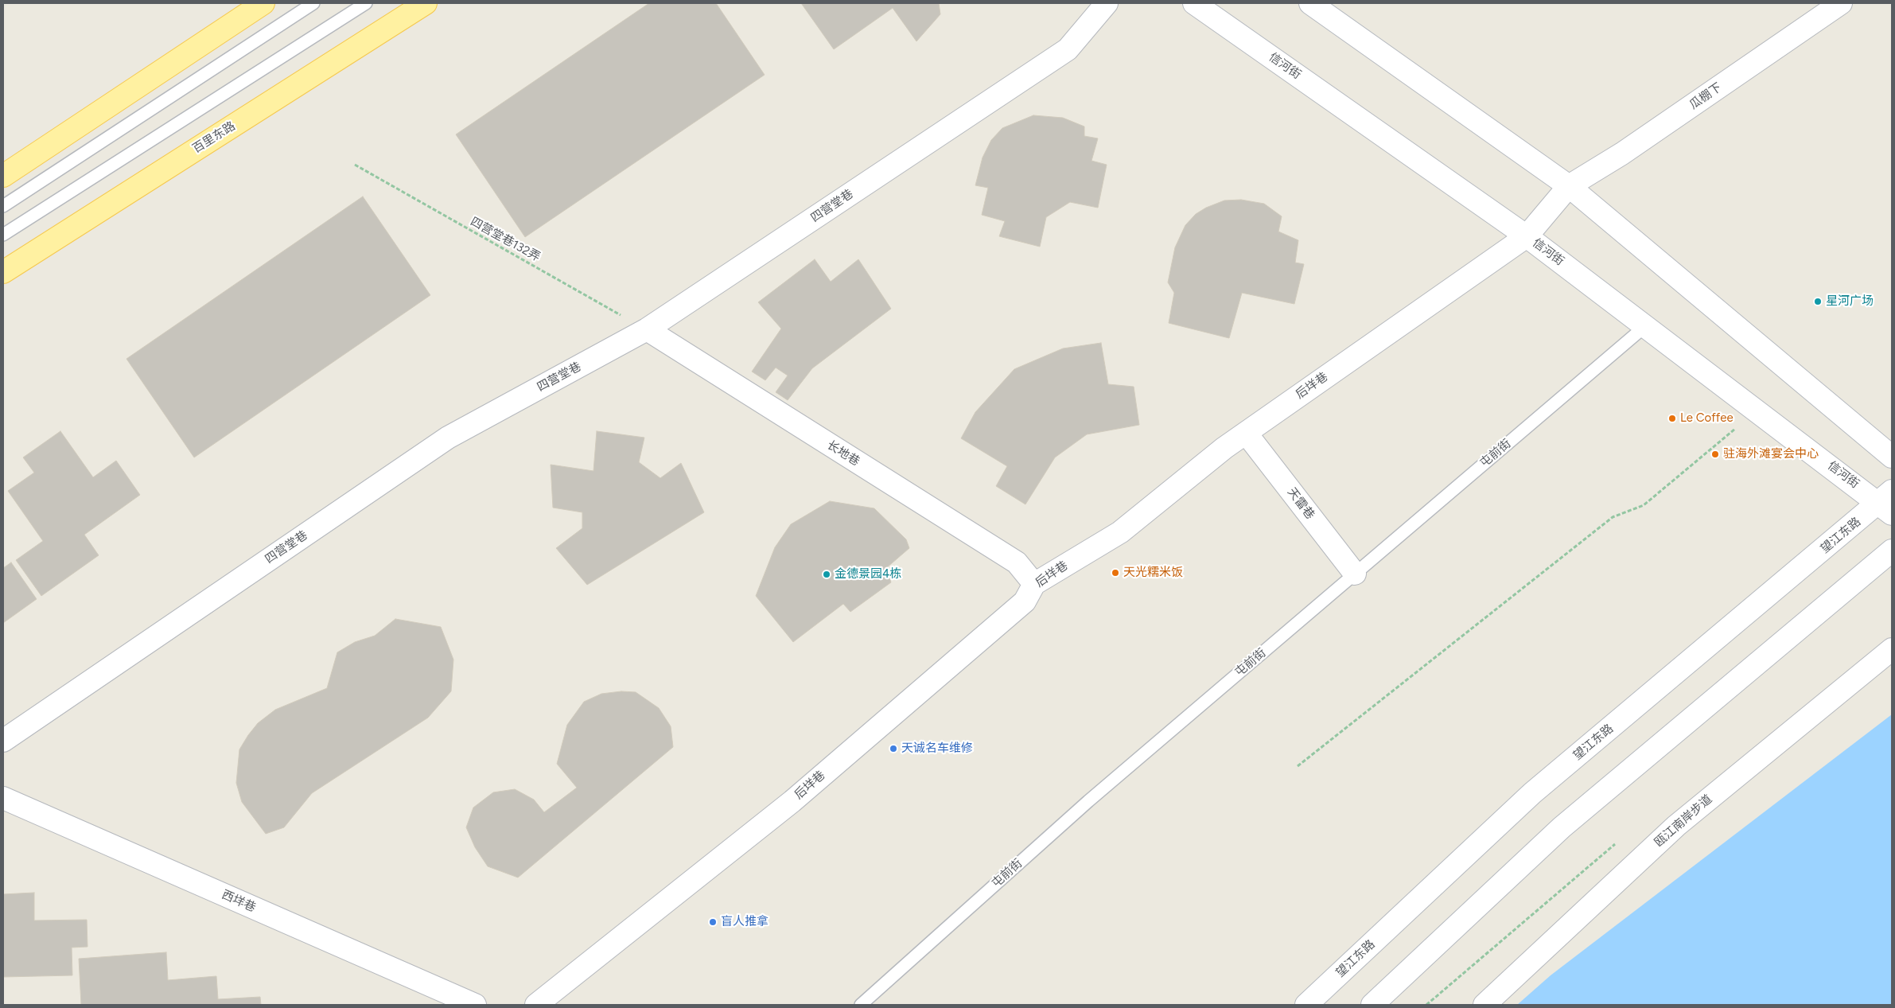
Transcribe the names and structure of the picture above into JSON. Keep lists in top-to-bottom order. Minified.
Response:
{"streets":{"main road":["百里东路"],"street":["信河街","瓜棚下","四营堂巷","后垟巷","长地巷","天雷巷","望江东路","瓯江南岸步道","西垟巷"],"lane":["屯前街"],"path":["四营堂巷132弄"]},"crossings":[["信河街","后垟巷"],["信河街","屯前街"],["信河街","望江东路"],["瓜棚下","后垟巷"],["四营堂巷","四营堂巷132弄"],["四营堂巷","长地巷"],["四营堂巷132弄","长地巷"],["后垟巷","长地巷"],["后垟巷","天雷巷"],["屯前街","天雷巷"]],"places":["星河广场","Le Coffee","驻海外滩宴会中心","天光糯米饭","金德景园4栋","天诚名车维修","盲人推拿"]}
